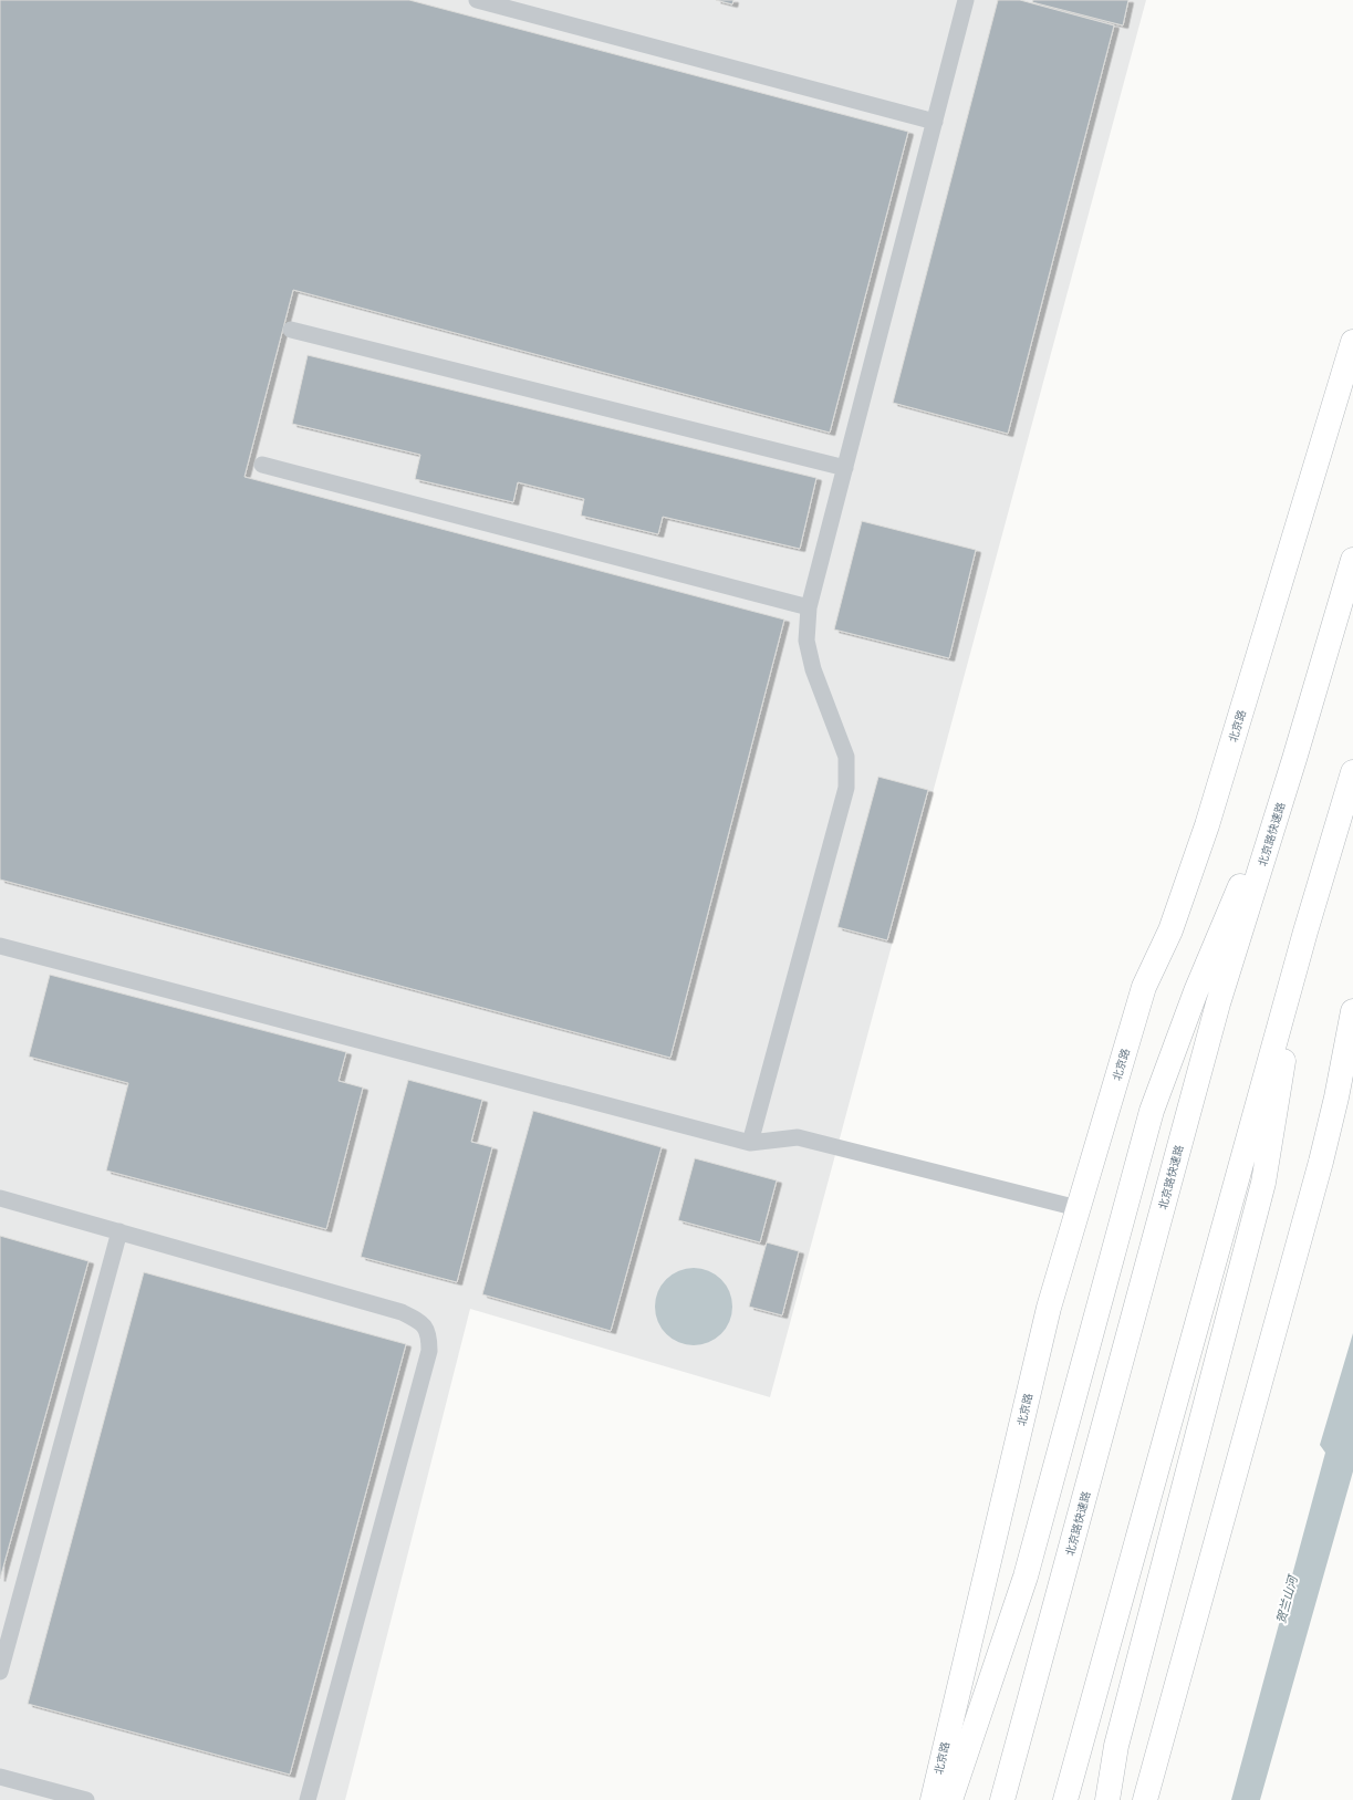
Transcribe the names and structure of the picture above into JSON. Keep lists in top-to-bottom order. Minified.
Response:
{"streets":{"main road":["北京路","北京路快速路"]},"water":["贺兰山河"]}
